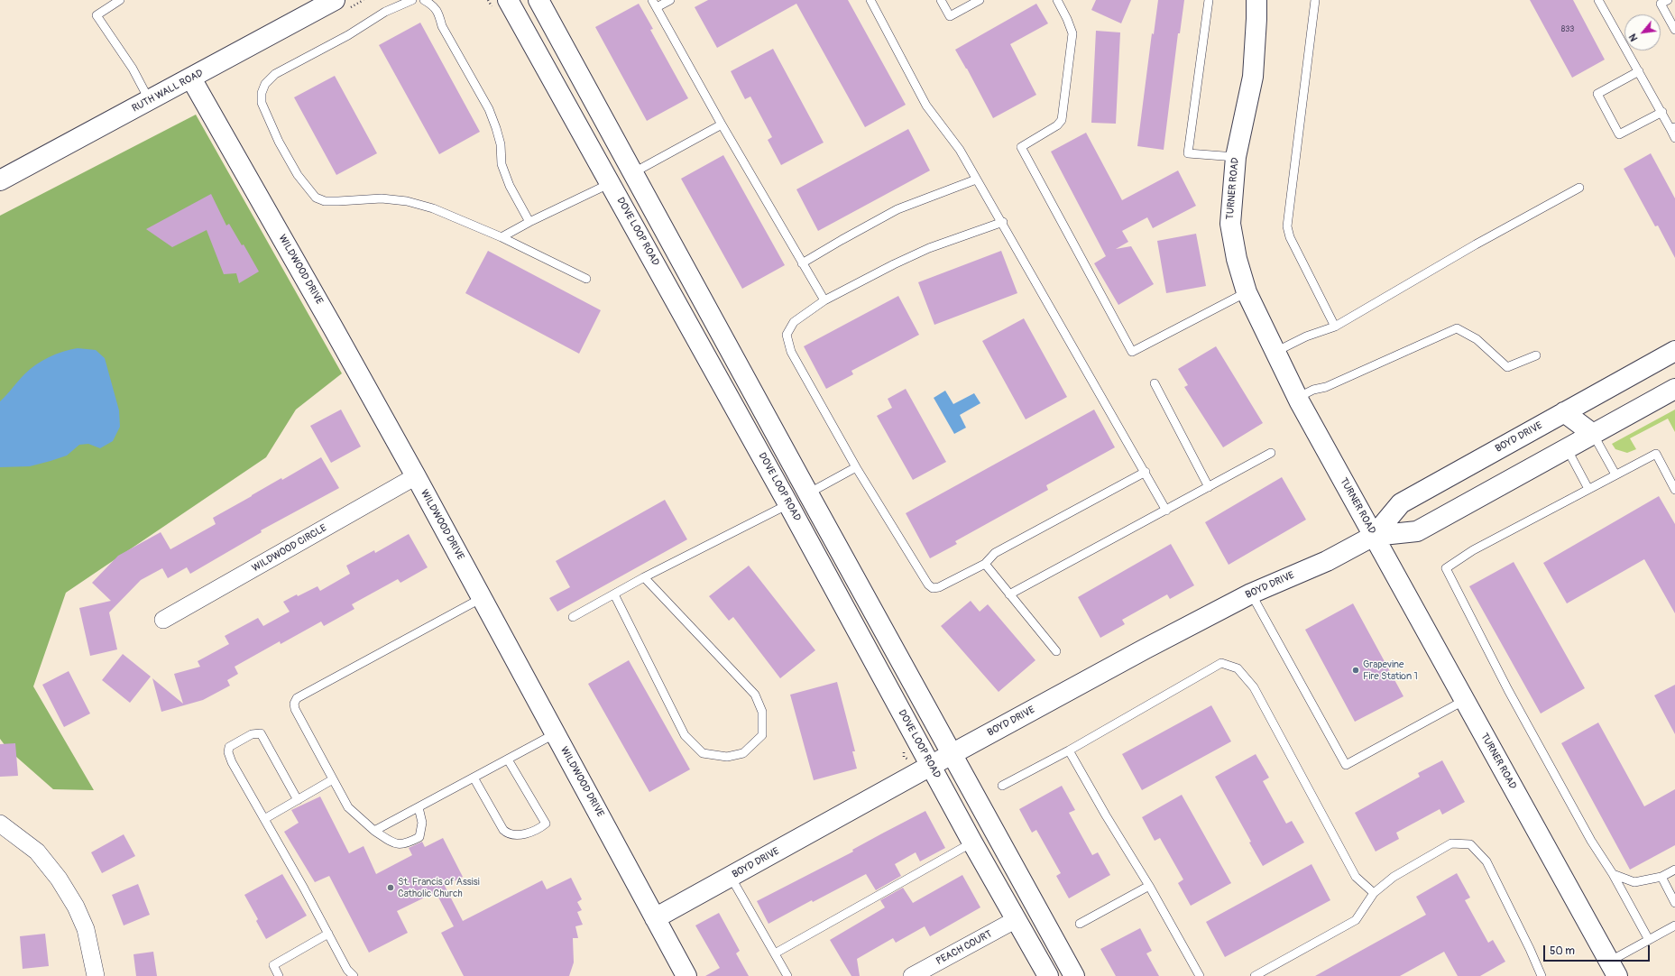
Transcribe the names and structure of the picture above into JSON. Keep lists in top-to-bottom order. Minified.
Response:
{"streets":{"street":["RUTH WALL ROAD","TURNER ROAD","DOVE LOOP ROAD","WILDWOOD DRIVE","BOYD DRIVE","WILDWOOD CIRCLE","PEACH COURT"]},"crossings":[["RUTH WALL ROAD","WILDWOOD DRIVE"],["TURNER ROAD","BOYD DRIVE"],["DOVE LOOP ROAD","BOYD DRIVE"],["DOVE LOOP ROAD","PEACH COURT"],["WILDWOOD DRIVE","BOYD DRIVE"],["WILDWOOD DRIVE","WILDWOOD CIRCLE"]],"places":["Grapevine Fire Station 1","St. Francis of Assisi Catholic Church"],"house_numbers":["833"],"scale_bar":"50 m","north":"bottom left"}
